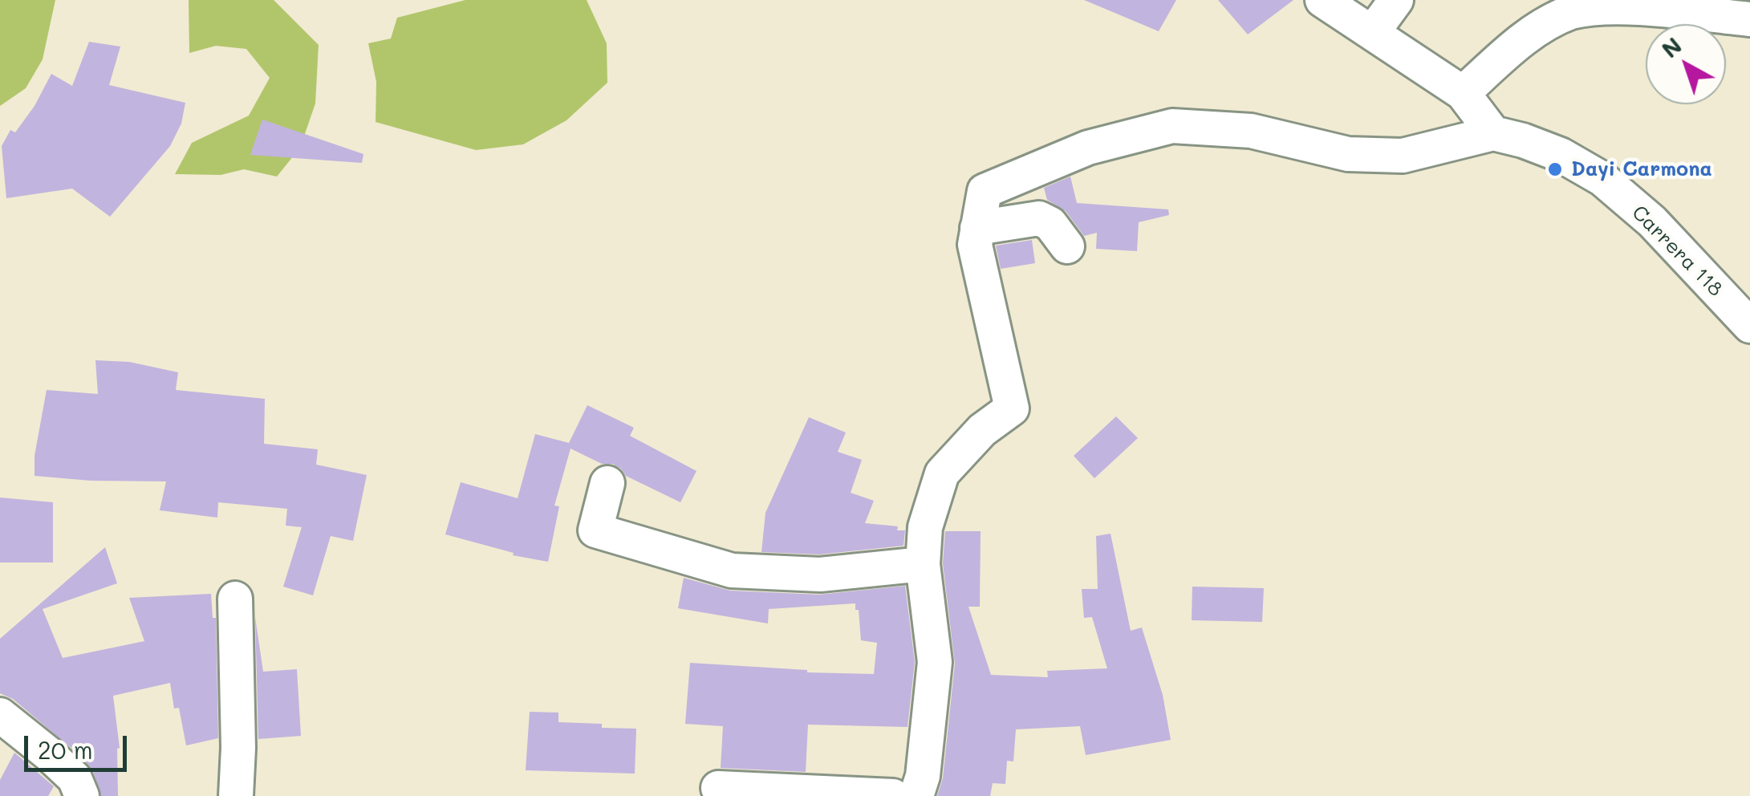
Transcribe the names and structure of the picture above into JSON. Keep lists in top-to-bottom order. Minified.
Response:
{"streets":{"street":["Carrera 118"]},"places":["Dayi Carmona"],"scale_bar":"20 m","north":"top left"}
